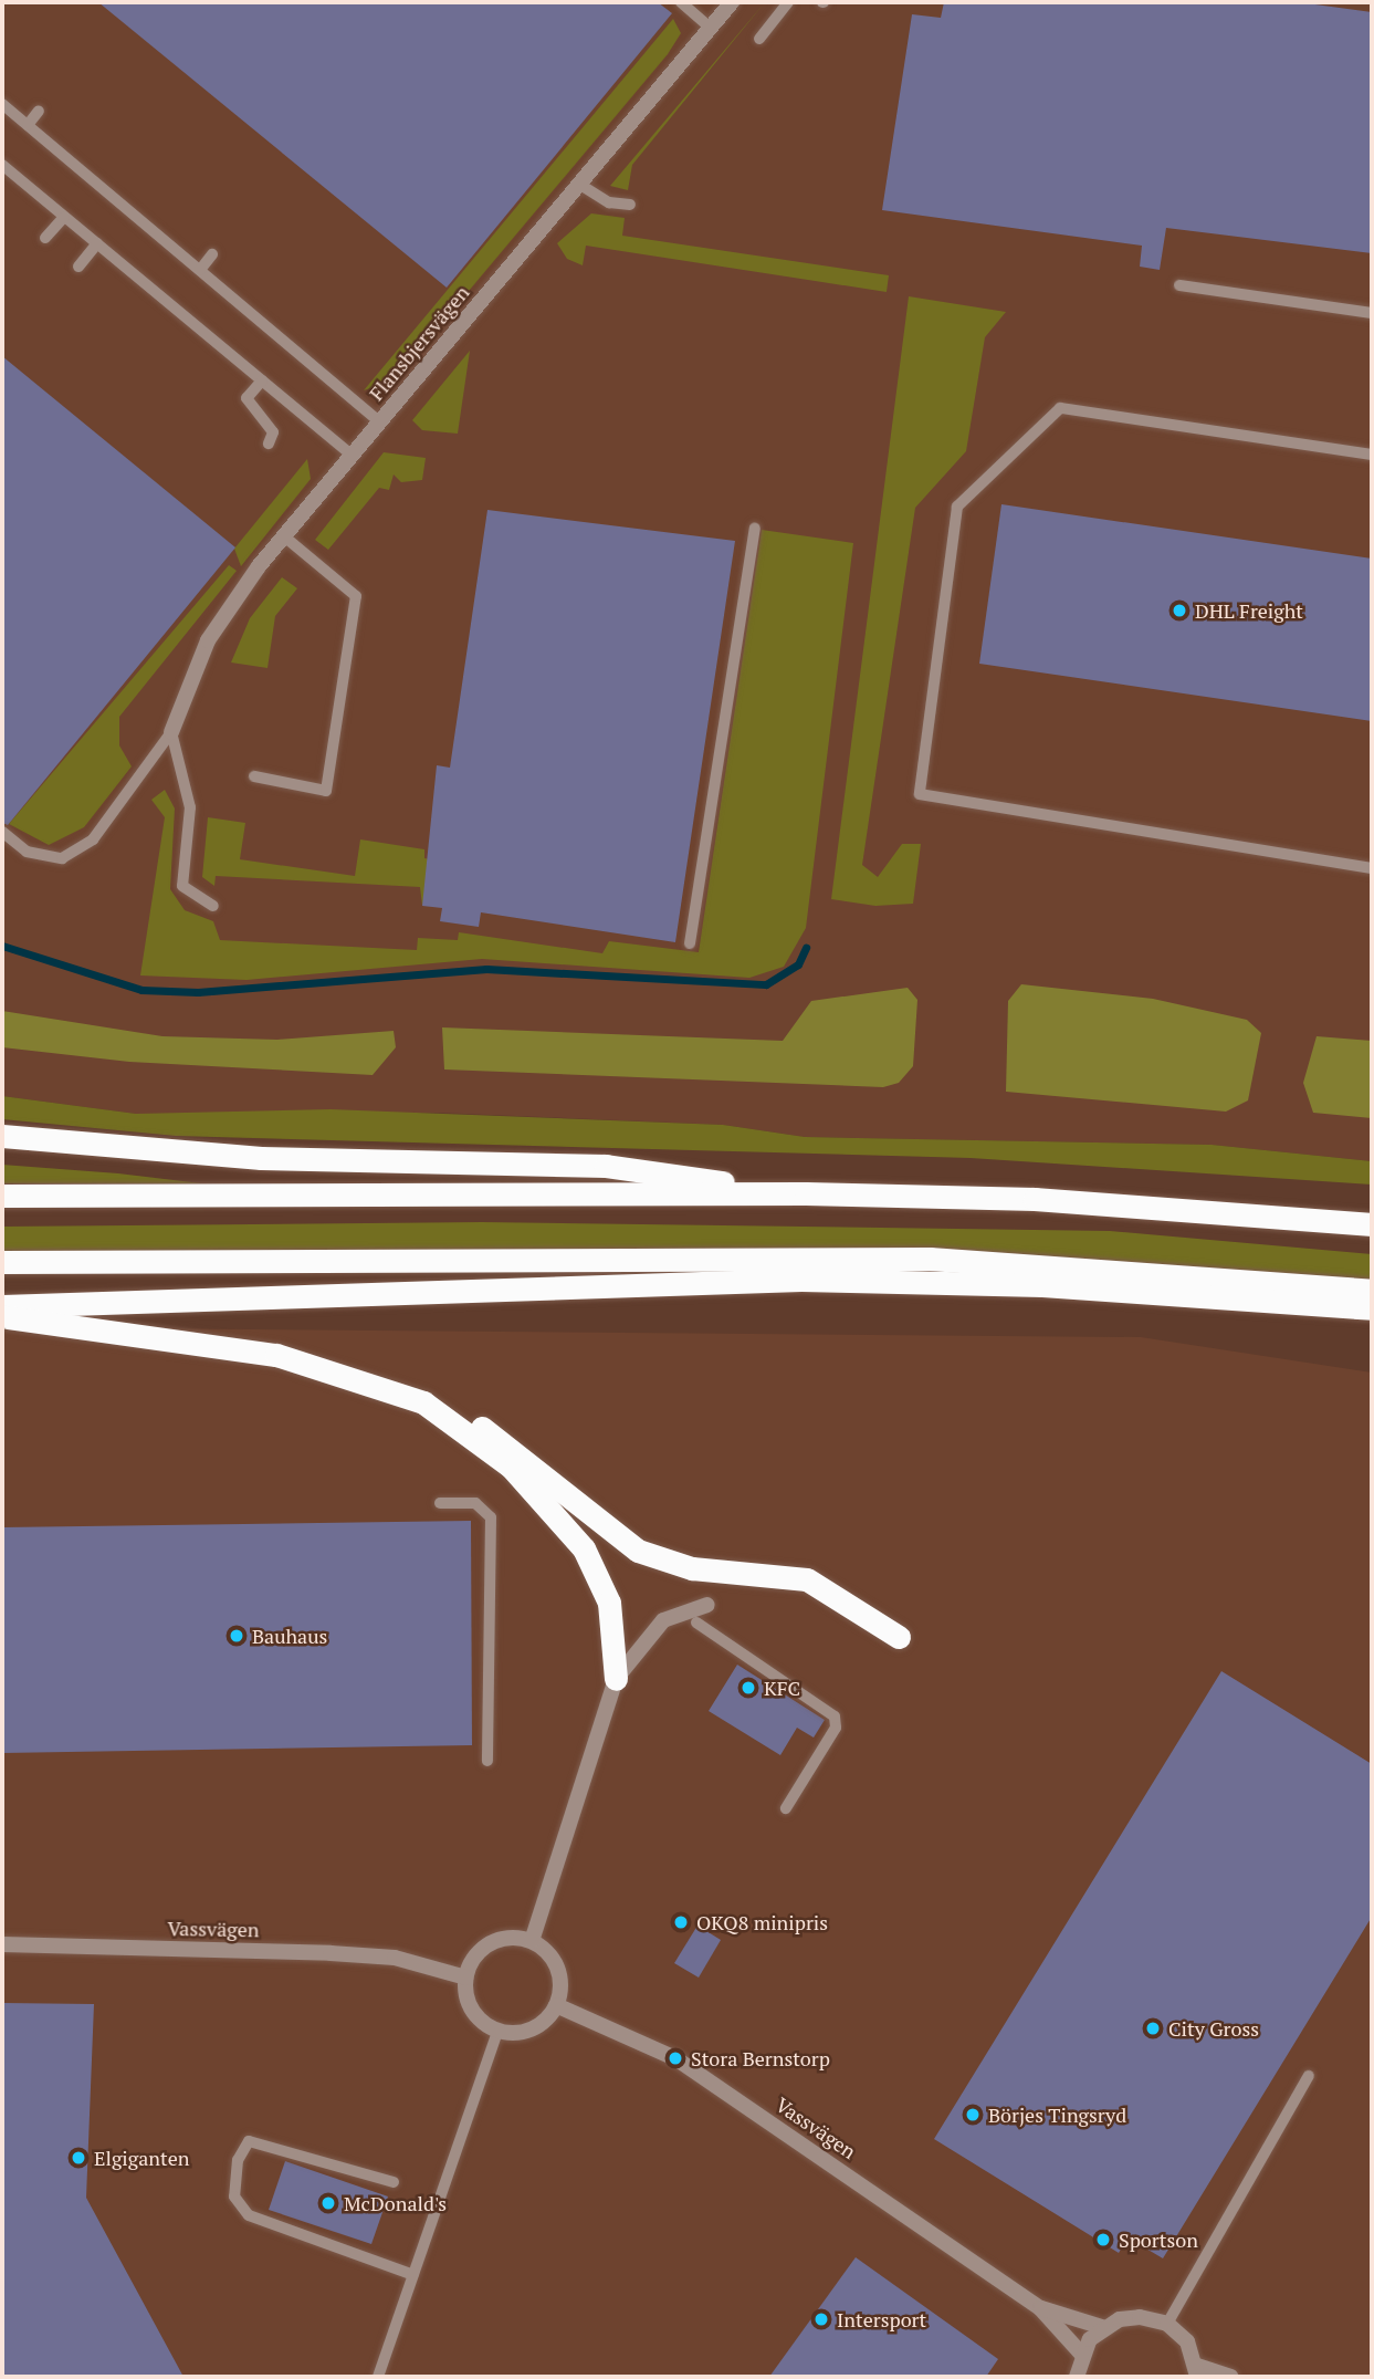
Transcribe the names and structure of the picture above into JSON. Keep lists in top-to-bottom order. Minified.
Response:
{"streets":{"street":["Flansbjersvägen","Vassvägen"]},"places":["DHL Freight","Bauhaus","KFC","OKQ8 minipris","City Gross","Stora Bernstorp","Börjes Tingsryd","Elgiganten","McDonald's","Sportson","Intersport"]}
